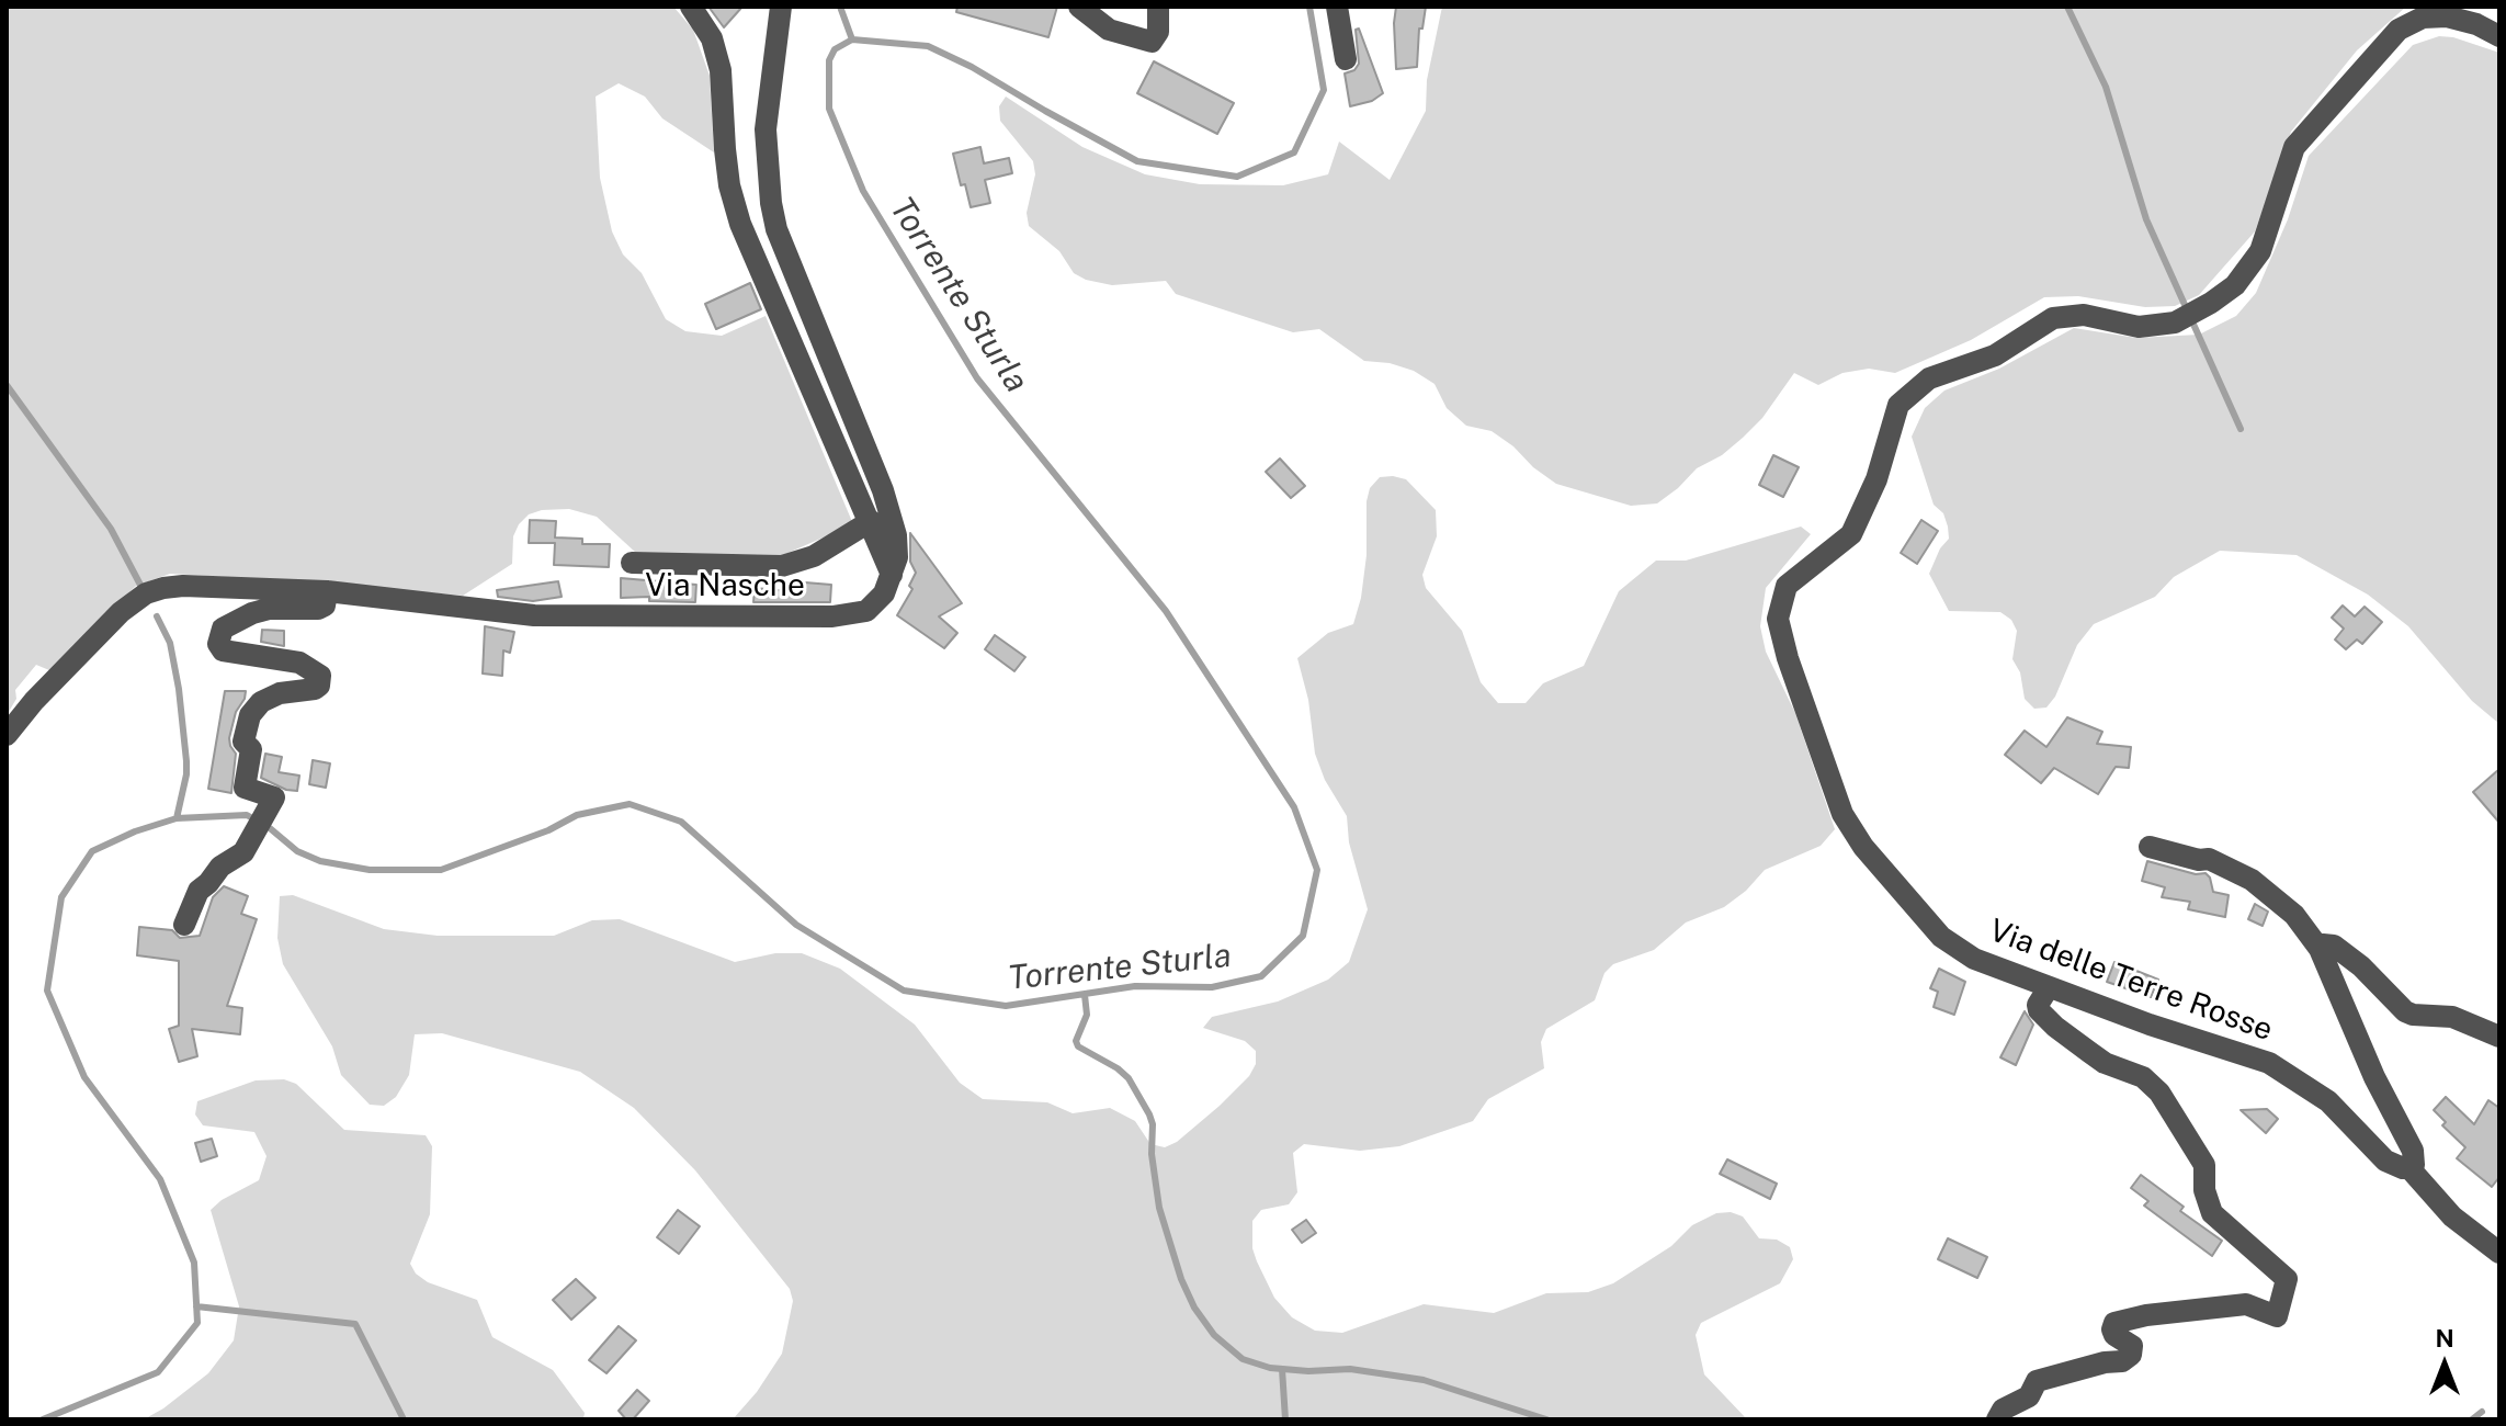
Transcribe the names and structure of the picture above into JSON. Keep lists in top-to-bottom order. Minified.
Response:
{"streets":{"street":["Via Nasche","Via delle Terre Rosse"]},"water":["Torrente Sturla"],"north":"top"}
